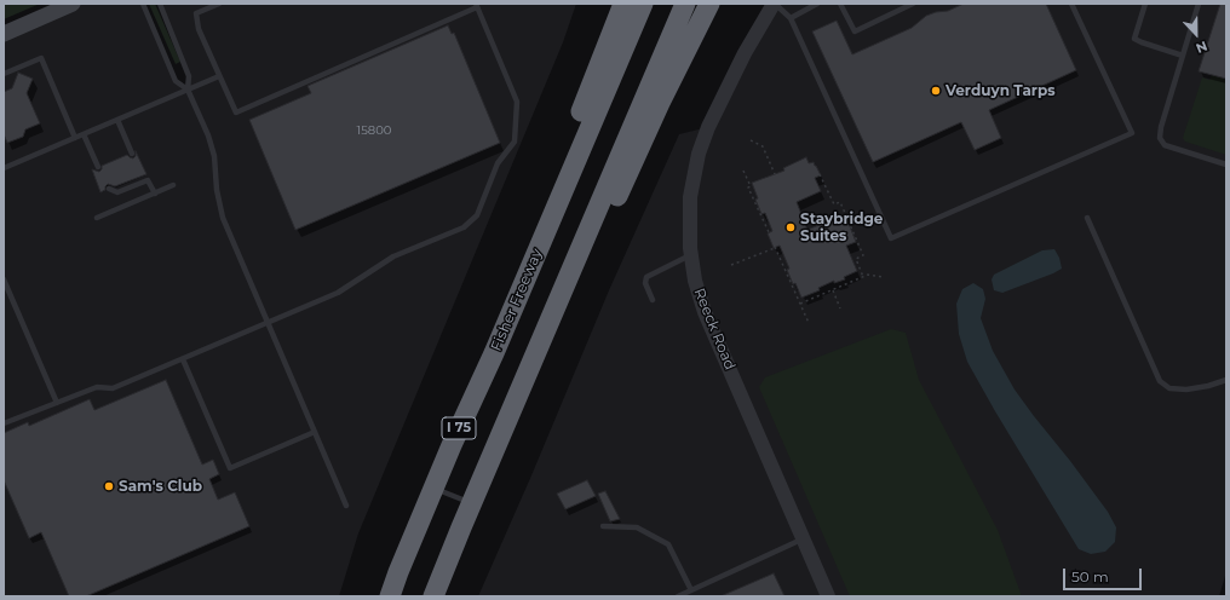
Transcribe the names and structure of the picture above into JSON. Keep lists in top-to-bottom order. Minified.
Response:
{"streets":{"highway":["Fisher Freeway","I 75"],"street":["Reeck Road"]},"places":["Verduyn Tarps","Staybridge Suites","Sam's Club"],"house_numbers":["15800"],"scale_bar":"50 m","north":"bottom"}
